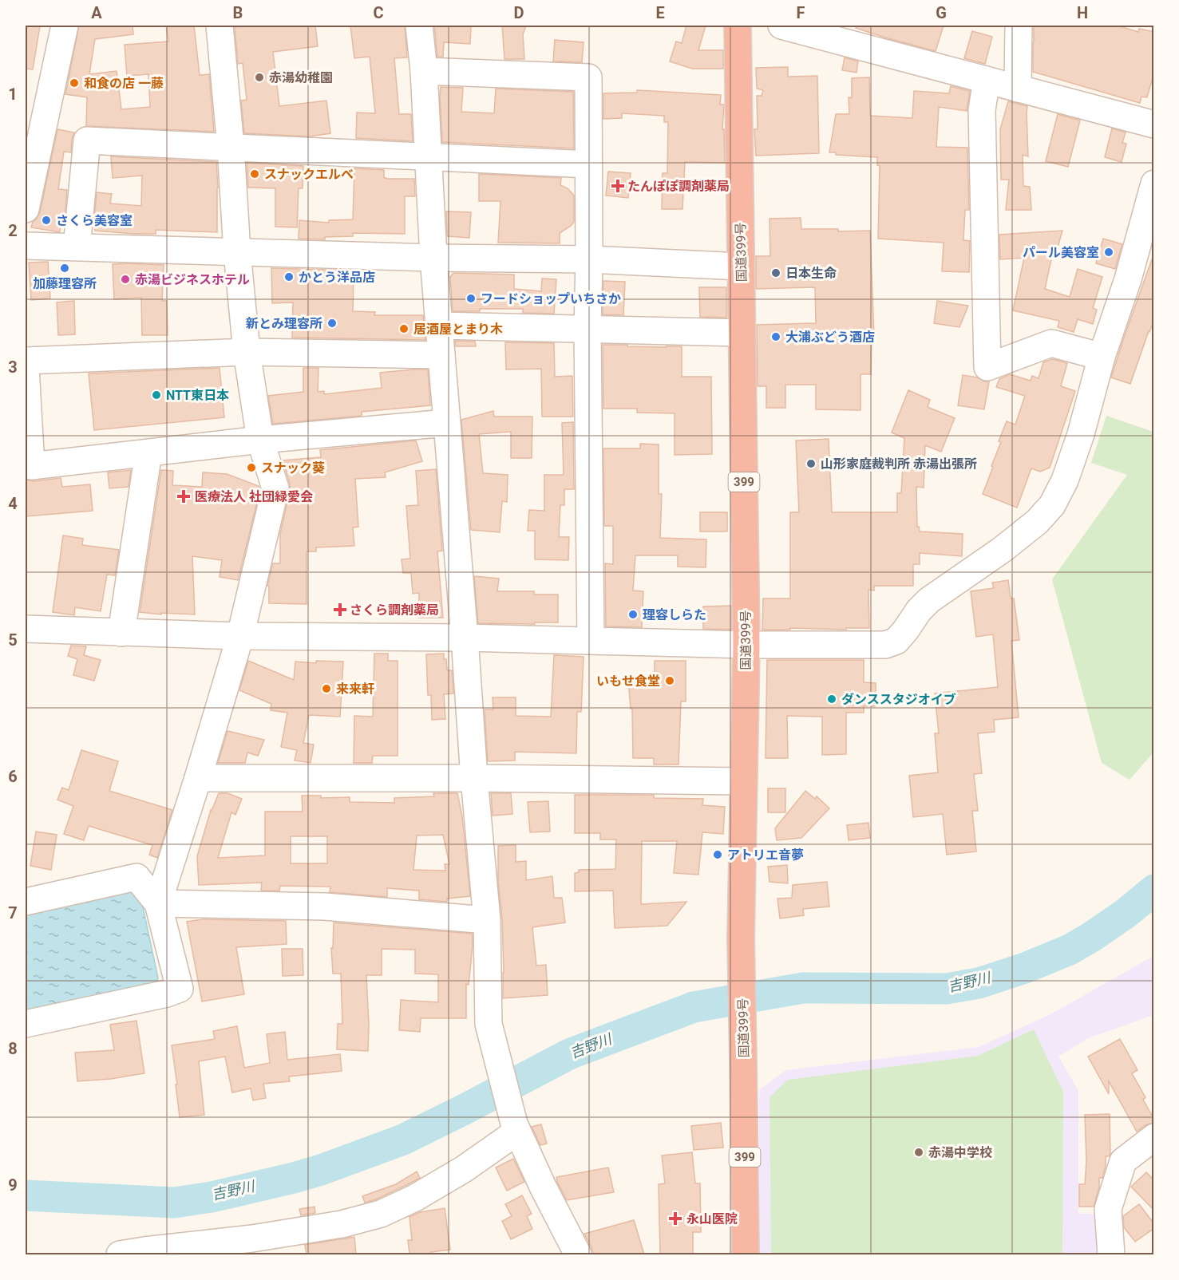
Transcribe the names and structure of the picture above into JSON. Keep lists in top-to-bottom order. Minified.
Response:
{"streets":{"highway":["国道399号","399"]},"water":["吉野川"],"places":{"other":["赤湯幼稚園","和食の店 一藤","スナックエルべ","さくら美容室","パール美容室","加藤理容所","日本生命","かとう洋品店","赤湯ビジネスホテル","フードショップいちさか","新とみ理容所","居酒屋とまり木","大浦ぶどう酒店","NTT東日本","山形家庭裁判所 赤湯出張所","スナック葵","理容しらた","いもせ食堂","来来軒","ダンススタジオイブ","アトリエ音夢","赤湯中学校"],"health":["たんぽぽ調剤薬局","医療法人 社団緑愛会","さくら調剤薬局","永山医院"]},"grid":{"columns":["A","B","C","D","E","F","G","H"],"rows":["1","2","3","4","5","6","7","8","9"]}}
